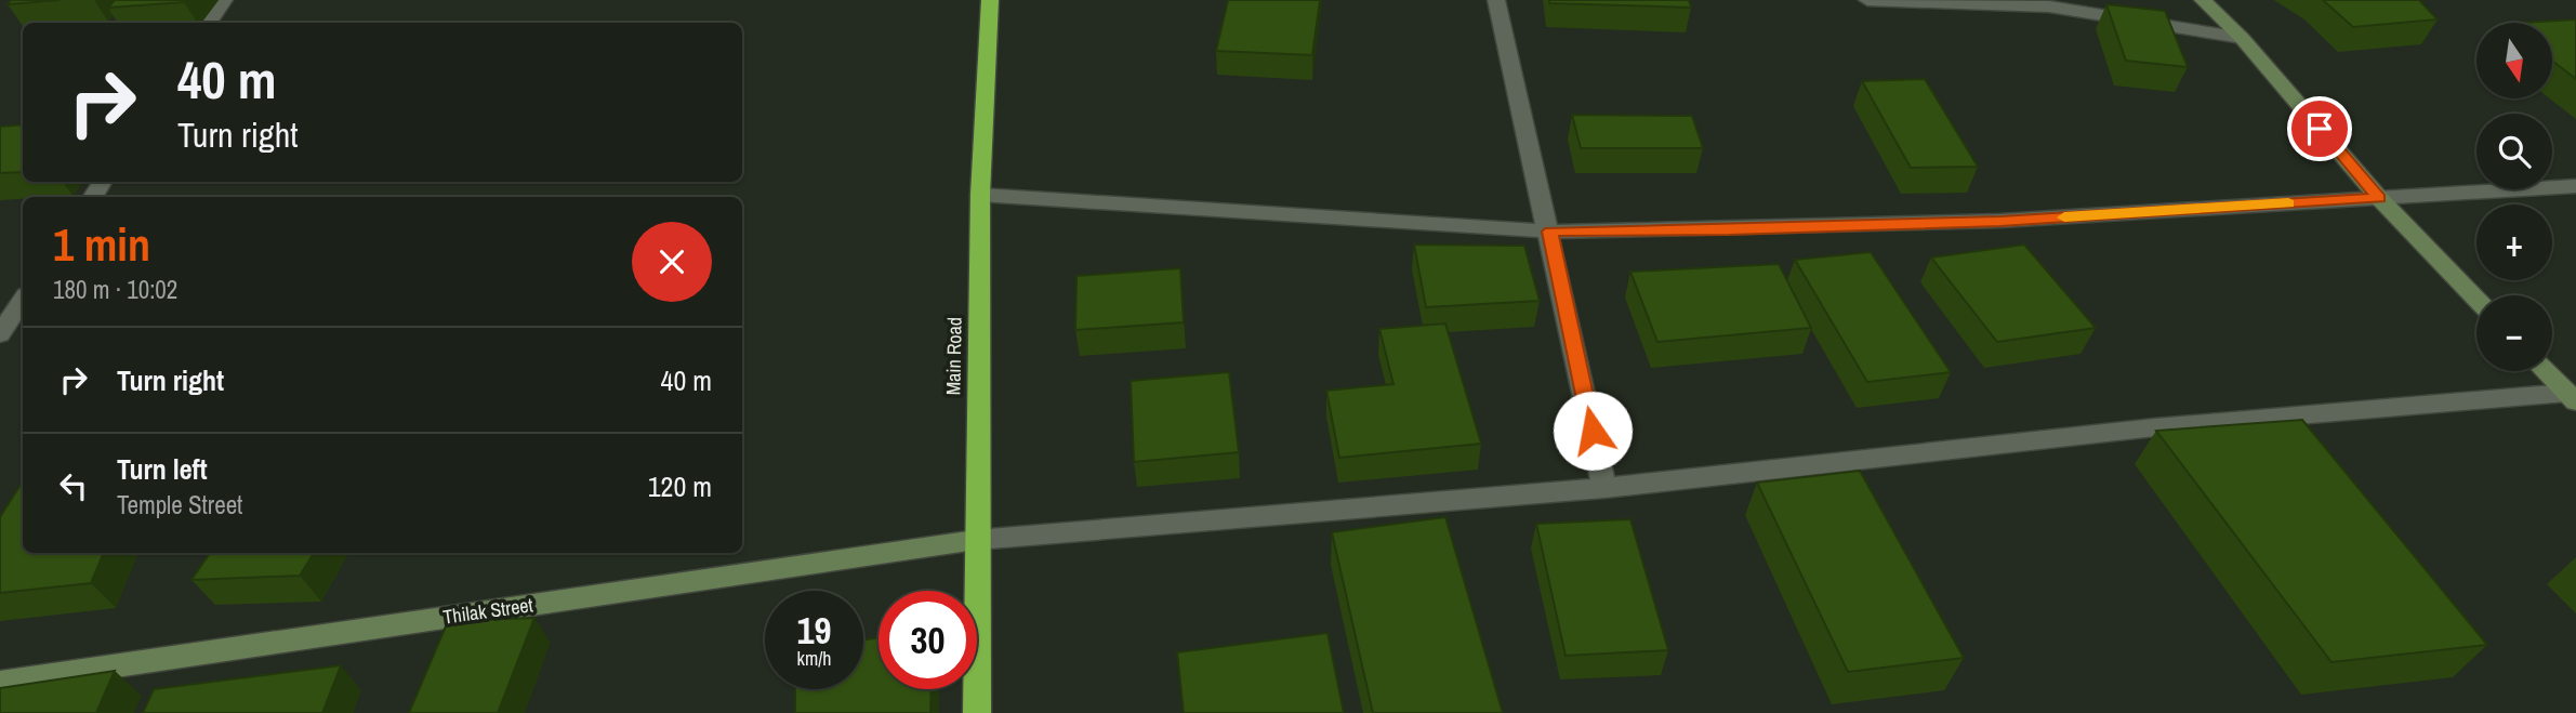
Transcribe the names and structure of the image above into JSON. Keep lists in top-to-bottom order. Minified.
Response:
{"streets":{"highway":["Main Road"],"street":["Thilak Street"]},"crossings":[["Main Road","Thilak Street"]],"north":"bottom","page":{"map_buttons":["+","−"],"turn":["40 m","Turn right"],"heading":["1 min","180 m · 10:02"],"list":[{"name":"Turn right","value":"40 m"},{"name":"Turn left","note":"Temple Street","value":"120 m"}],"speed":"19 km/h","limit":"30"}}
